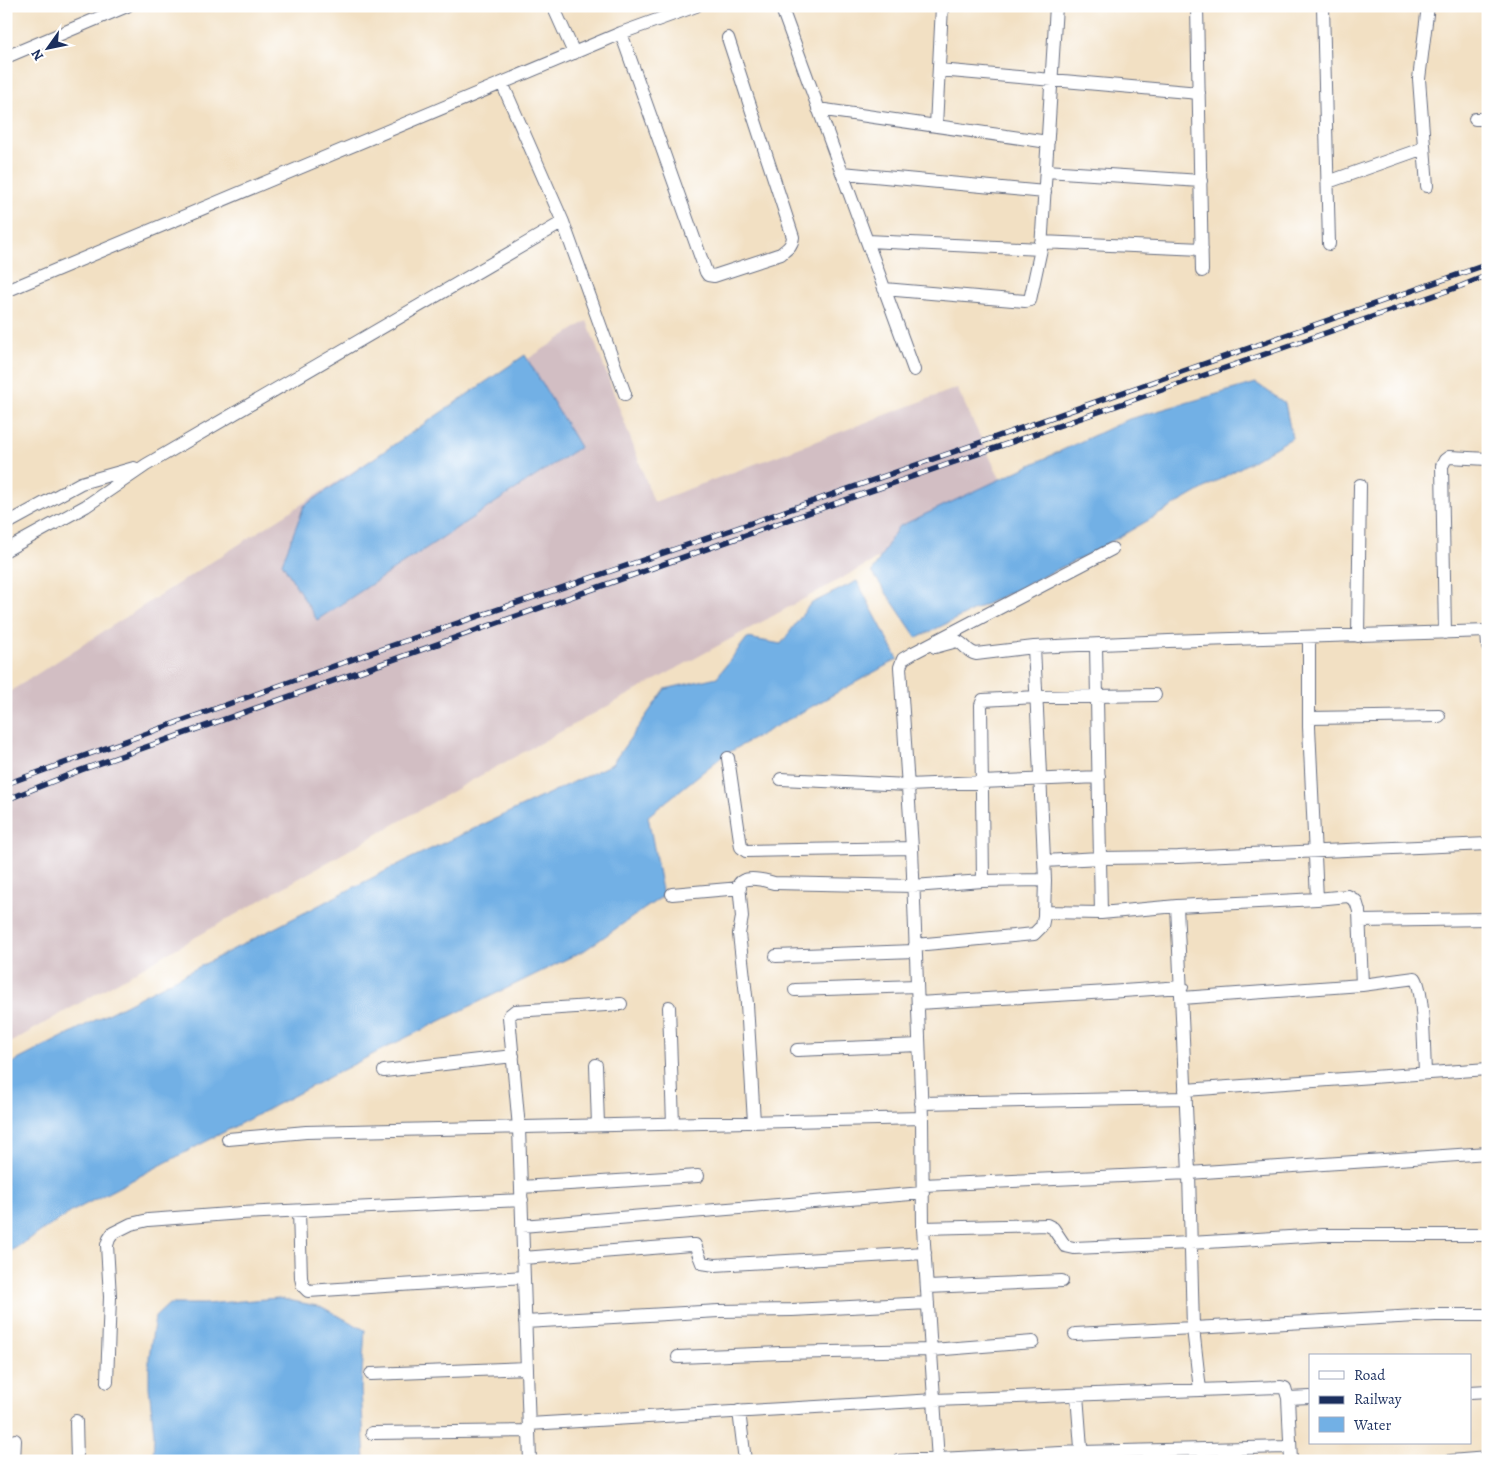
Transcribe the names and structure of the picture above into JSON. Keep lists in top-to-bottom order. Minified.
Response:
{"legend":["Road","Railway","Water"],"north":"bottom left"}
